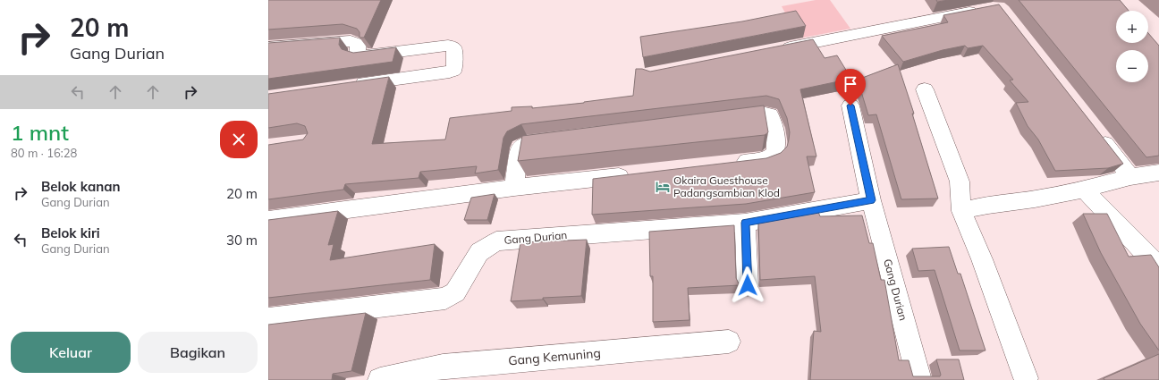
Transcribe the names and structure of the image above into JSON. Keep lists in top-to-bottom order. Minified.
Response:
{"streets":{"street":["Gang Durian","Gang Kemuning"]},"places":{"hotel":["Okaira Guesthouse Padangsambian Klod"]},"page":{"turn":["20 m","Gang Durian"],"map_buttons":["+","−"],"heading":["1 mnt","80 m · 16:28"],"list":[{"name":"Belok kanan","note":"Gang Durian","value":"20 m"},{"name":"Belok kiri","note":"Gang Durian","value":"30 m"}],"buttons":["Keluar","Bagikan"]}}
